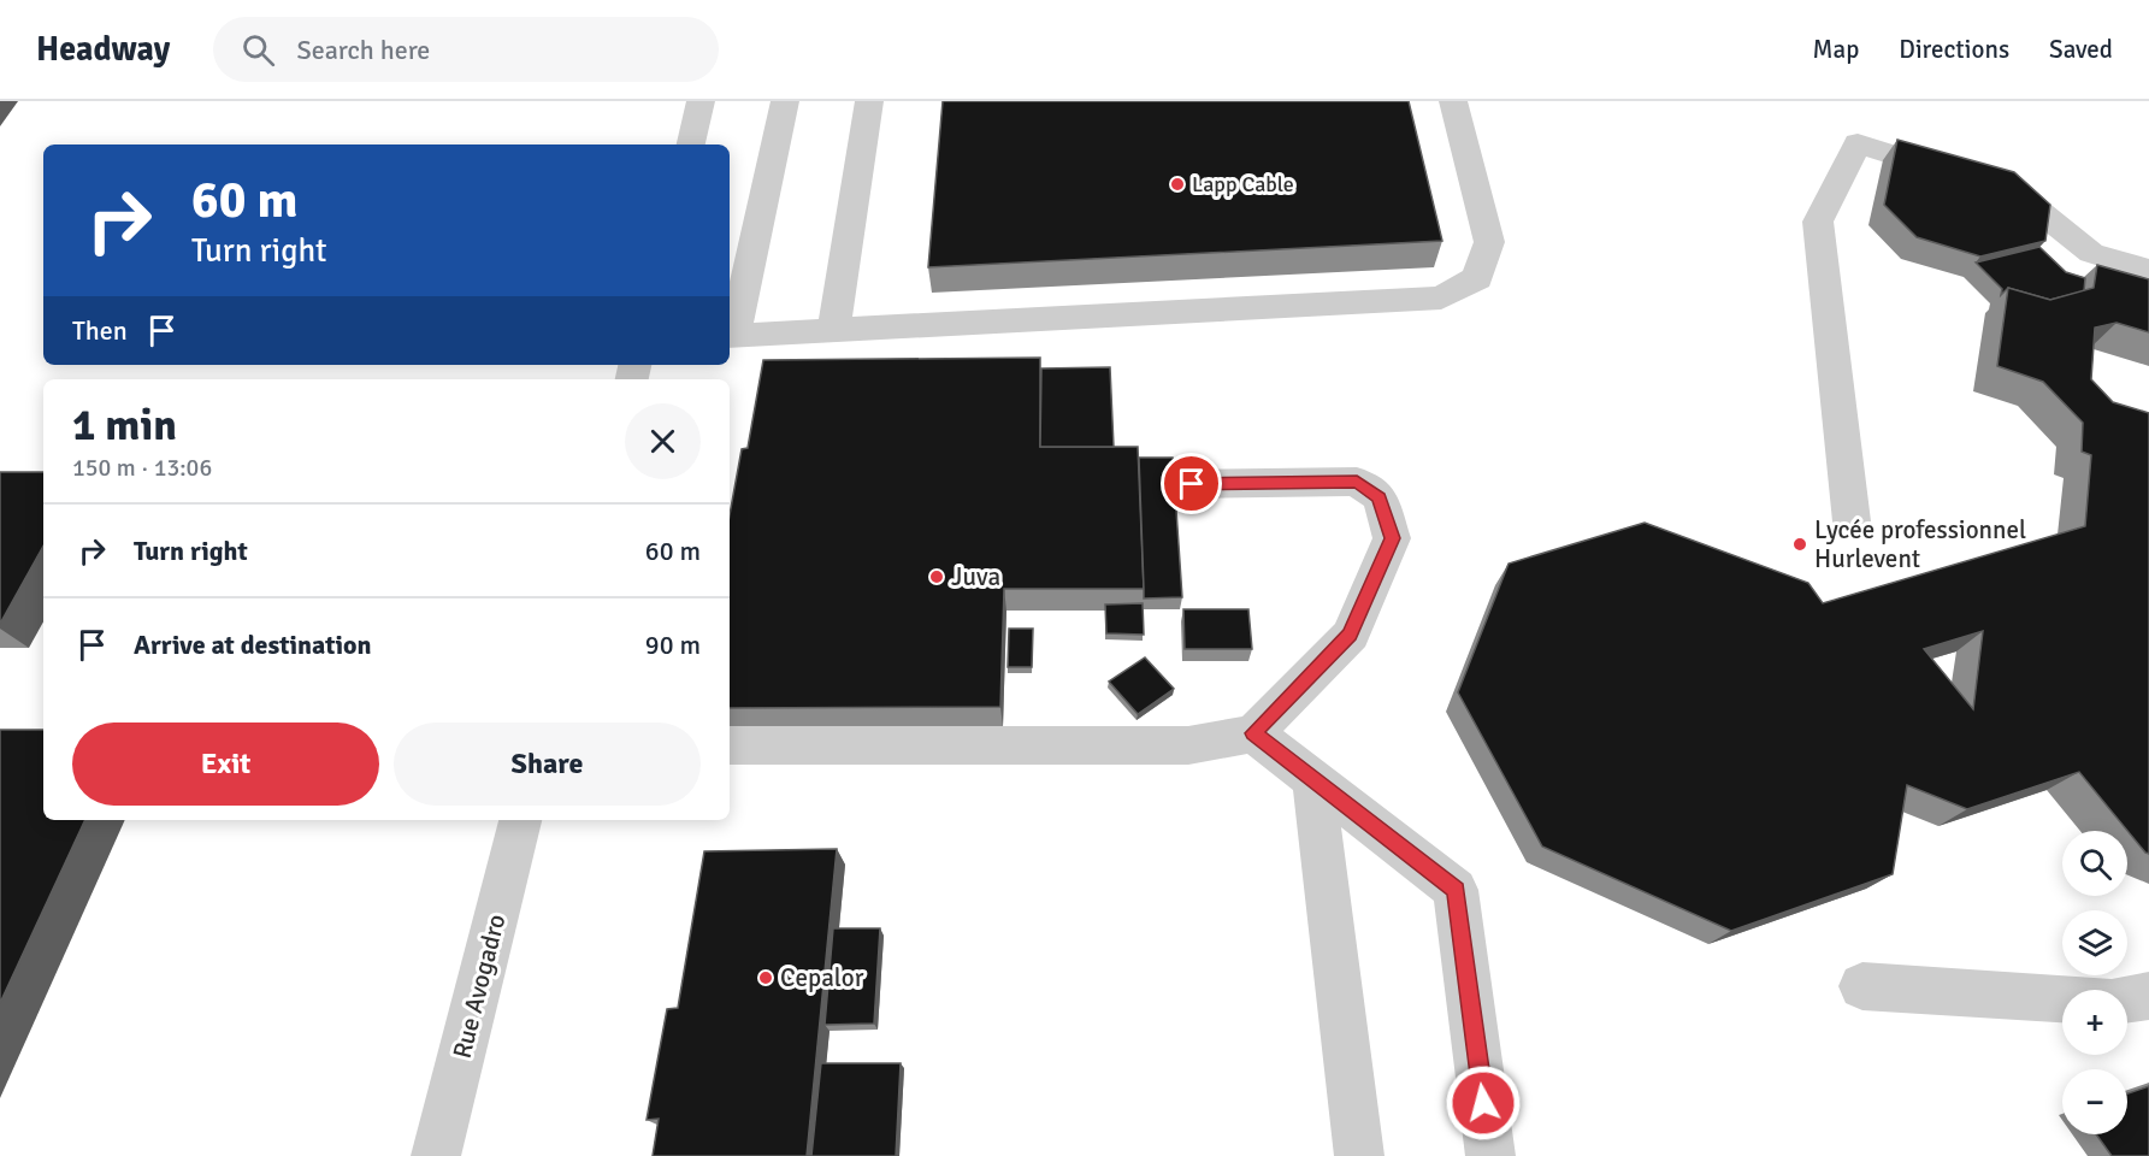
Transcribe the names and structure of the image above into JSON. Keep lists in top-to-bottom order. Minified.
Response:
{"streets":{"street":["Rue Avogadro"]},"places":["Lapp Cable","Lycée professionnel Hurlevent","Juva","Cepalor"],"page":{"header":"Headway","search":"Search here","nav":["Map","Directions","Saved"],"turn":["60 m","Turn right"],"then":"Then","heading":["1 min","150 m · 13:06"],"list":[{"name":"Turn right","value":"60 m"},{"name":"Arrive at destination","value":"90 m"}],"buttons":["Exit","Share"],"map_buttons":["+","−"]}}
